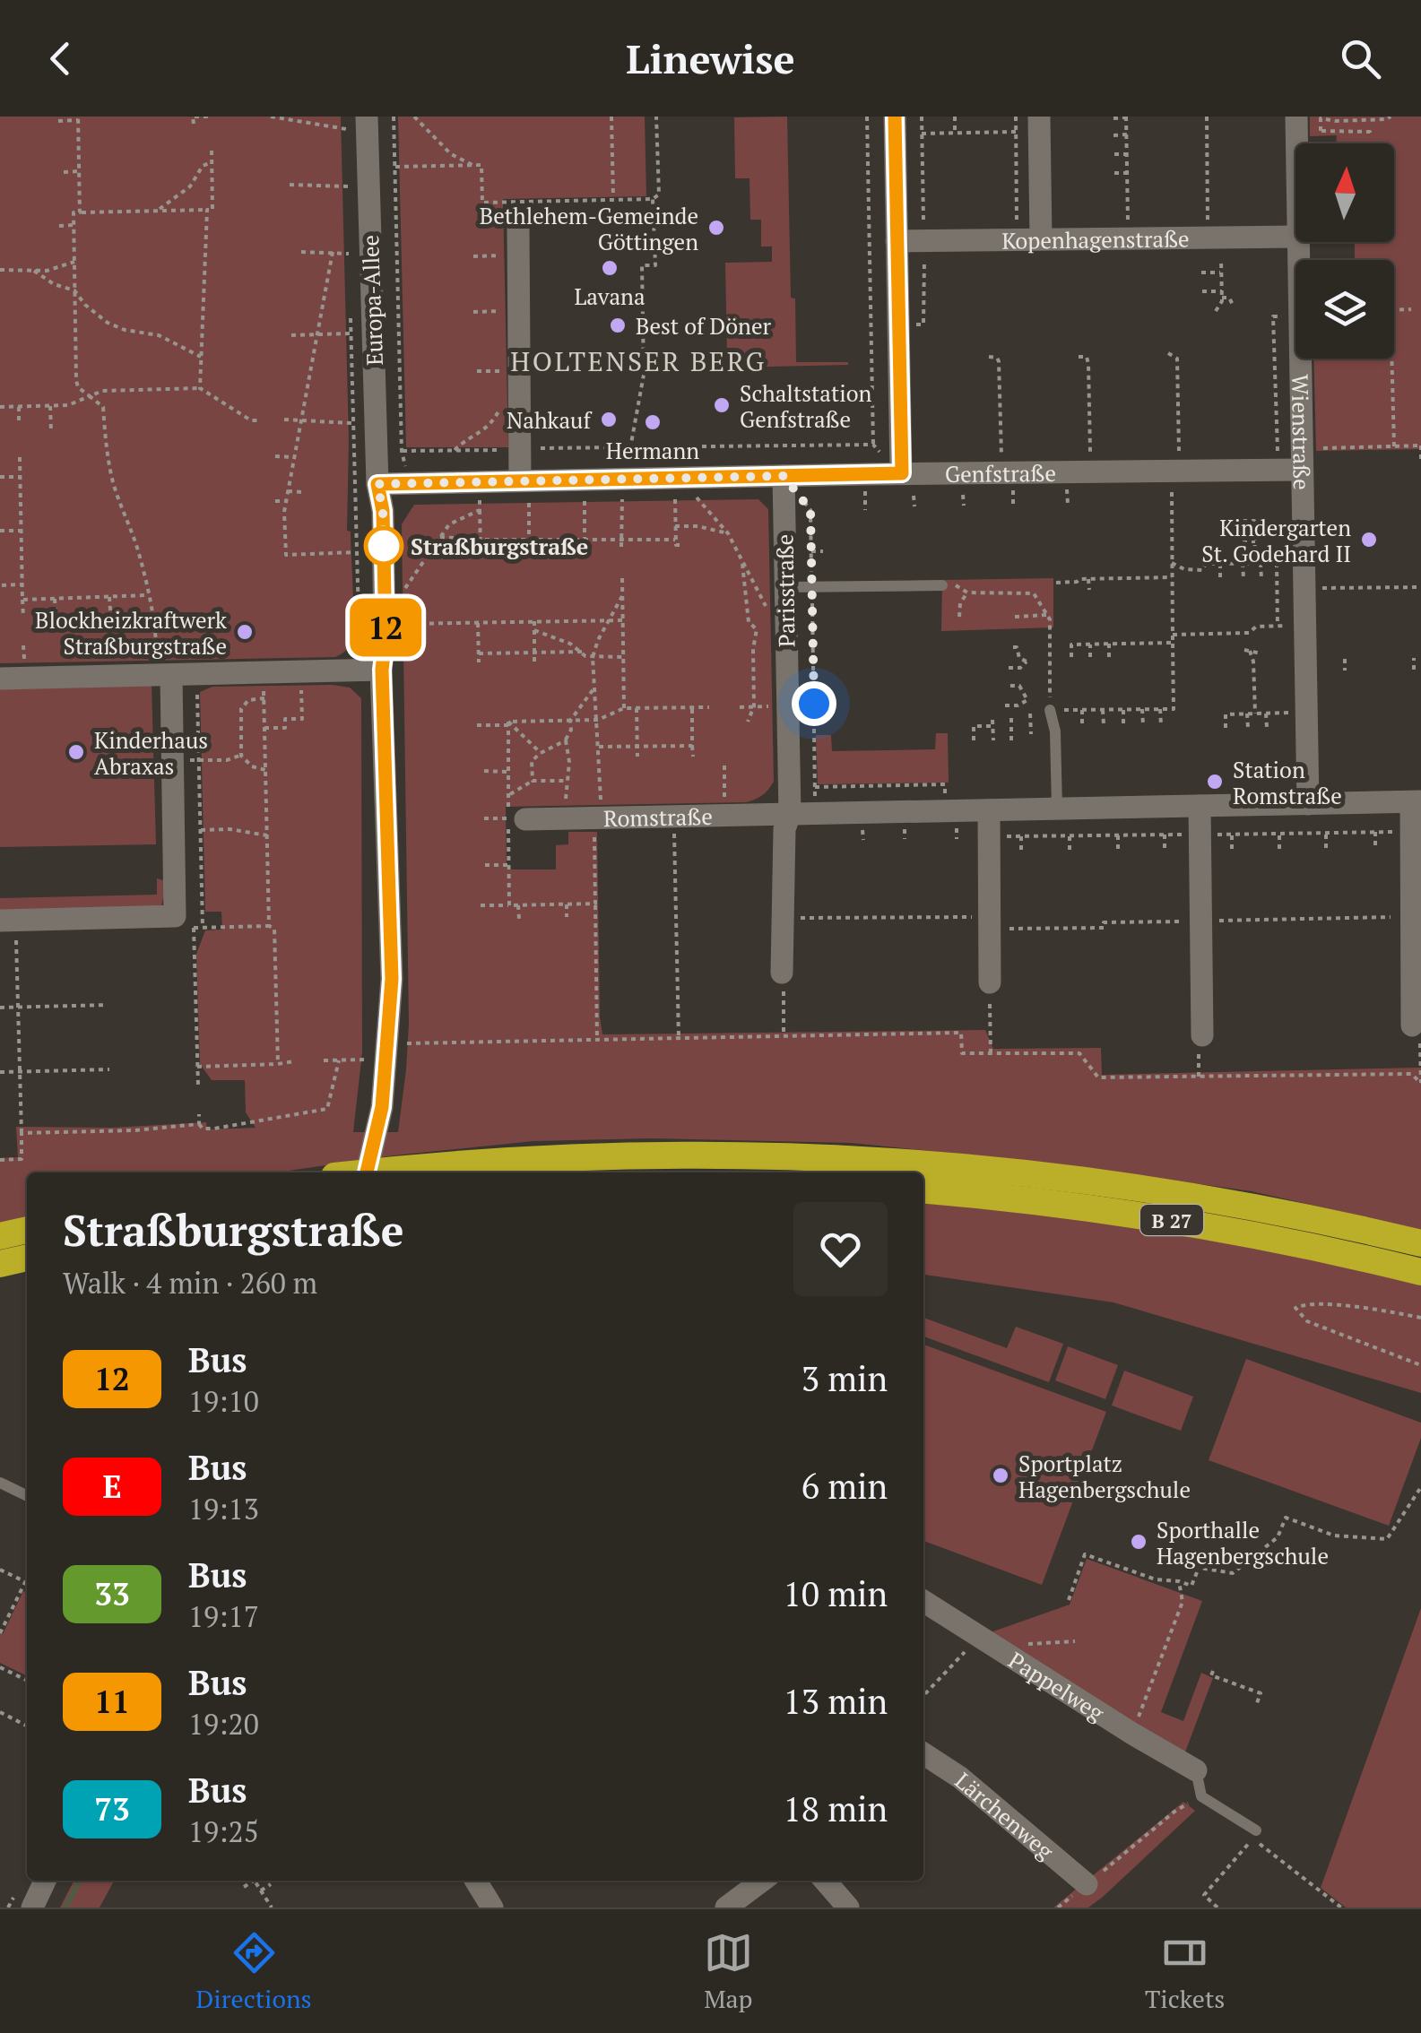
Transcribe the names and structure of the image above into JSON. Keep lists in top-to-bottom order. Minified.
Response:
{"streets":{"highway":["B 27"],"street":["Kopenhagenstraße","Europa-Allee","Wienstraße","Genfstraße","Parisstraße","Romstraße","Pappelweg","Lärchenweg"]},"crossings":[["Europa-Allee","Genfstraße"],["Wienstraße","Genfstraße"],["Wienstraße","Romstraße"],["Genfstraße","Parisstraße"],["Parisstraße","Romstraße"]],"districts":["HOLTENSER BERG"],"places":["Bethlehem-Gemeinde Göttingen","Lavana","Best of Döner","Schaltstation Genfstraße","Nahkauf","Hermann","Kindergarten St. Godehard II","Straßburgstraße","Blockheizkraftwerk Straßburgstraße","Kinderhaus Abraxas","Station Romstraße","Sportplatz Hagenbergschule","Sporthalle Hagenbergschule"],"lines":["bus line 12"],"north":"top","page":{"header":"Linewise","on_map":"12","heading":["Straßburgstraße","Walk · 4 min · 260 m"],"list":[{"mark":"12","name":"Bus","note":"19:10","value":"3 min"},{"mark":"E","name":"Bus","note":"19:13","value":"6 min"},{"mark":"33","name":"Bus","note":"19:17","value":"10 min"},{"mark":"11","name":"Bus","note":"19:20","value":"13 min"},{"mark":"73","name":"Bus","note":"19:25","value":"18 min"}],"tabs":["Directions","Map","Tickets"]}}
